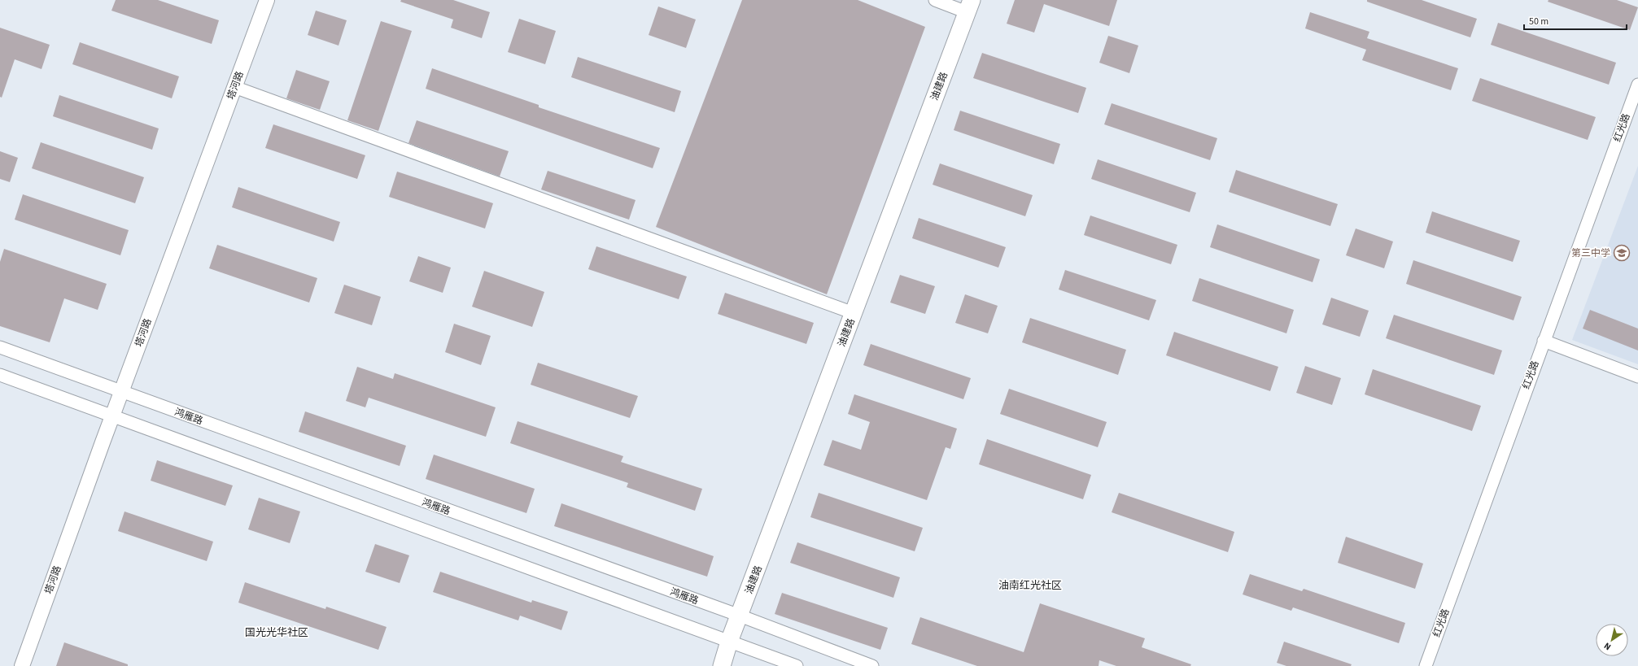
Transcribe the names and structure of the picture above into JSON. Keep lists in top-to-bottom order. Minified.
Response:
{"streets":{"main road":["油建路"],"street":["塔河路","红光路","鸿雁路"]},"crossings":[["塔河路","鸿雁路"],["油建路","鸿雁路"]],"districts":["油南红光社区","国光光华社区"],"places":{"school or university":["第三中学"]},"scale_bar":"50 m","north":"bottom left"}
